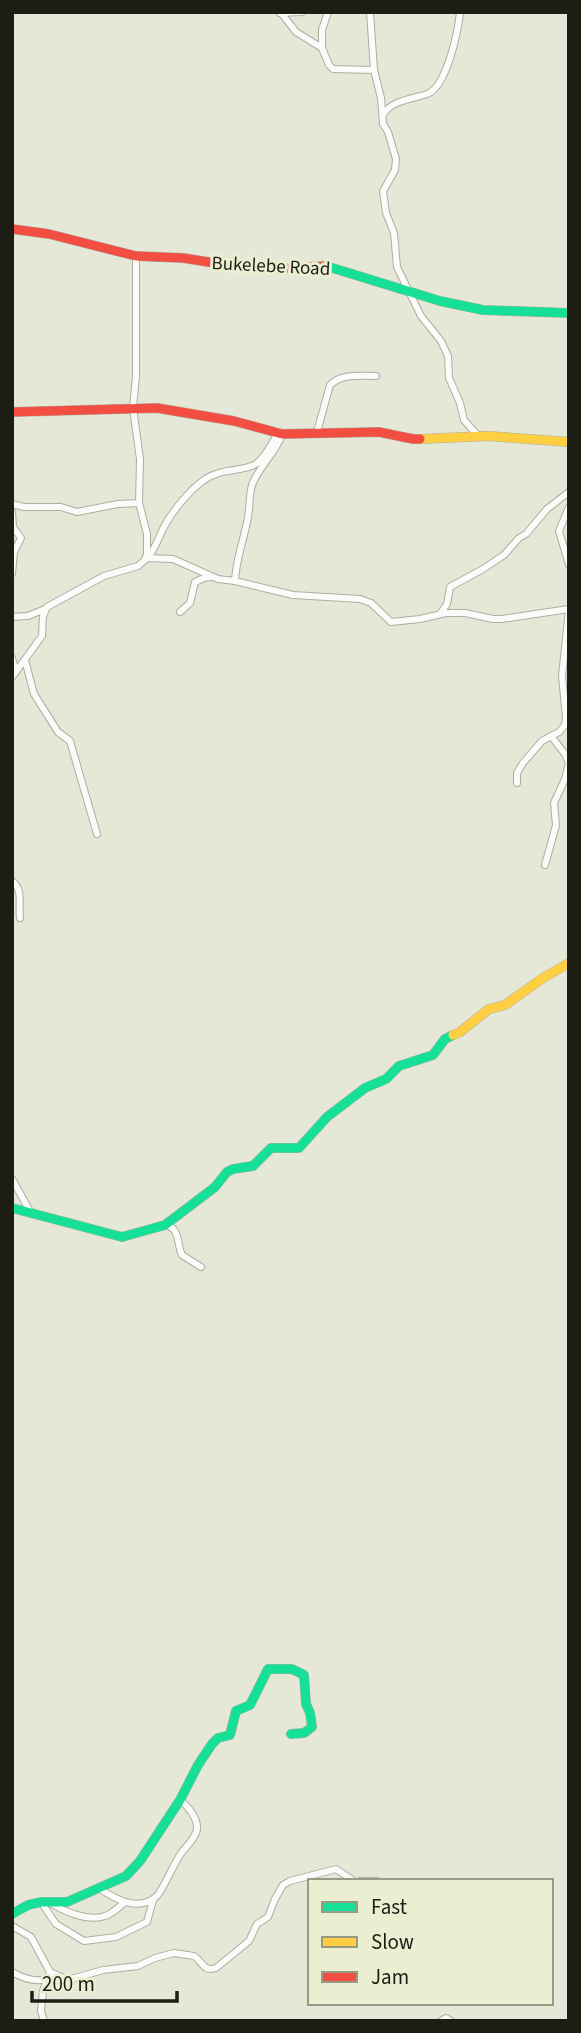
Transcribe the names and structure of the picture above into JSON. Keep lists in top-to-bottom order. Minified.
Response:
{"streets":{"street":["Bukelebe Road"]},"legend":["Fast","Slow","Jam"],"scale_bar":"200 m"}
